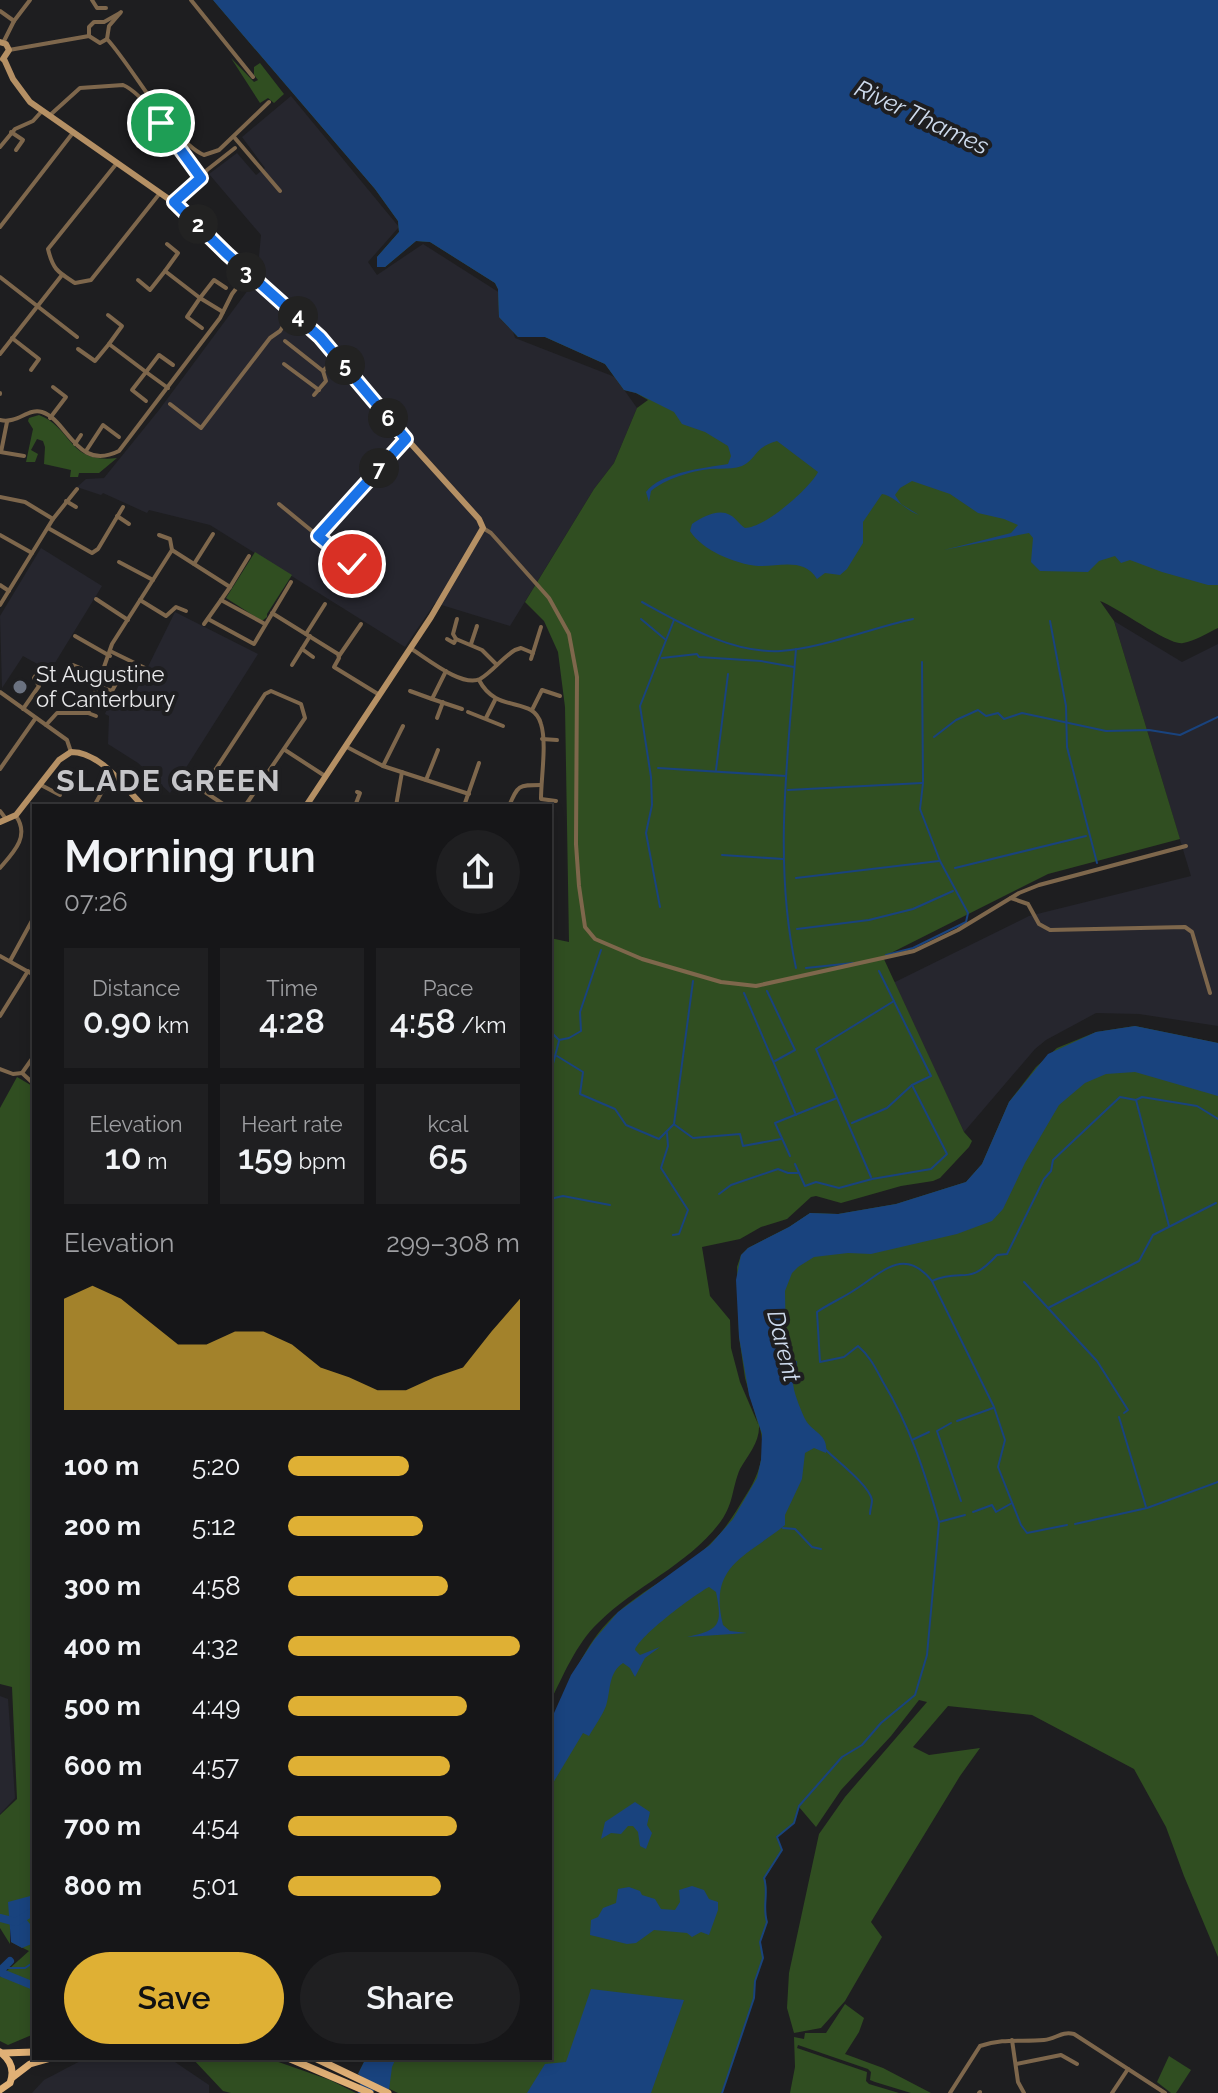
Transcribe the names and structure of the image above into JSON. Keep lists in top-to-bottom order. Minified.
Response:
{"districts":["SLADE GREEN"],"water":["River Thames","Darent"],"places":["St Augustine of Canterbury"],"page":{"pins":["2","3","4","5","6","7"],"heading":["Morning run","07:26"],"stats":[["Distance","0.90 km"],["Time","4:28"],["Pace","4:58 /km"],["Elevation","10 m"],["Heart rate","159 bpm"],["kcal","65"]],"chart":["Elevation","299–308 m"],"list":[{"name":"100 m","note":"5:20"},{"name":"200 m","note":"5:12"},{"name":"300 m","note":"4:58"},{"name":"400 m","note":"4:32"},{"name":"500 m","note":"4:49"},{"name":"600 m","note":"4:57"},{"name":"700 m","note":"4:54"},{"name":"800 m","note":"5:01"}],"buttons":["Save","Share"]}}
